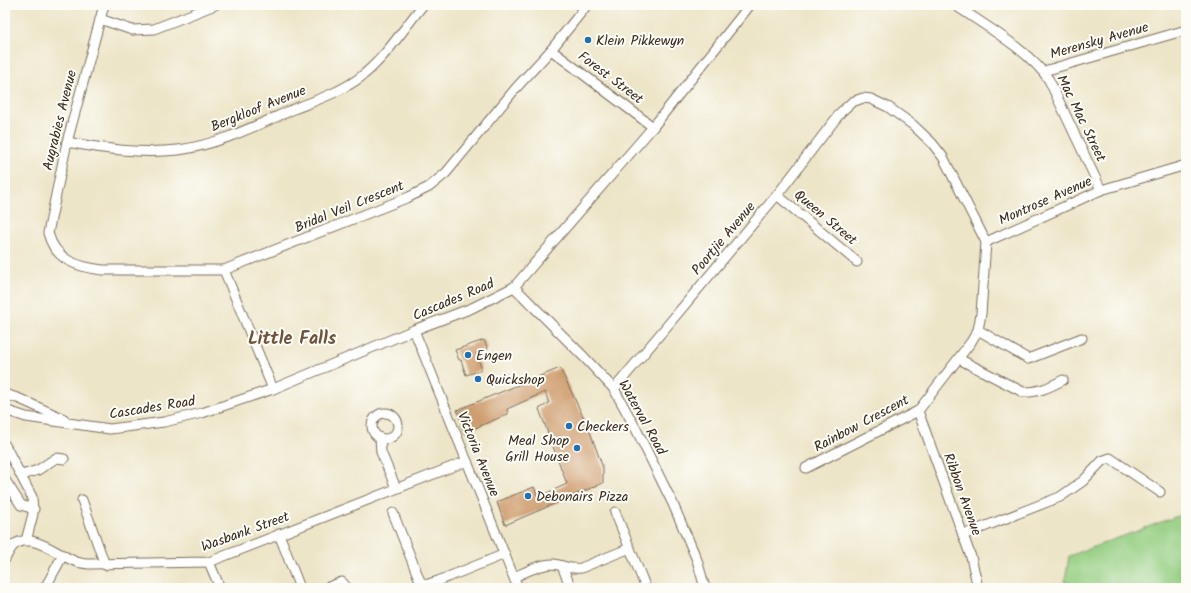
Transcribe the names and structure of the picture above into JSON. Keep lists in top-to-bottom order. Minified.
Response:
{"streets":{"street":["Merensky Avenue","Forest Street","Bergkloof Avenue","Mac Mac Street","Augrabies Avenue","Montrose Avenue","Bridal Veil Crescent","Queen Street","Poortjie Avenue","Cascades Road","Waterval Road","Rainbow Crescent","Victoria Avenue","Ribbon Avenue","Wasbank Street"]},"crossings":[["Merensky Avenue","Mac Mac Street"],["Forest Street","Bridal Veil Crescent"],["Forest Street","Cascades Road"],["Bergkloof Avenue","Augrabies Avenue"],["Mac Mac Street","Montrose Avenue"],["Augrabies Avenue","Bridal Veil Crescent"],["Montrose Avenue","Poortjie Avenue"],["Montrose Avenue","Rainbow Crescent"],["Queen Street","Poortjie Avenue"],["Poortjie Avenue","Waterval Road"],["Poortjie Avenue","Rainbow Crescent"],["Cascades Road","Waterval Road"],["Cascades Road","Victoria Avenue"],["Rainbow Crescent","Ribbon Avenue"],["Victoria Avenue","Wasbank Street"]],"districts":["Little Falls"],"places":["Klein Pikkewyn","Engen","Quickshop","Checkers","Meal Shop Grill House","Debonairs Pizza"]}
